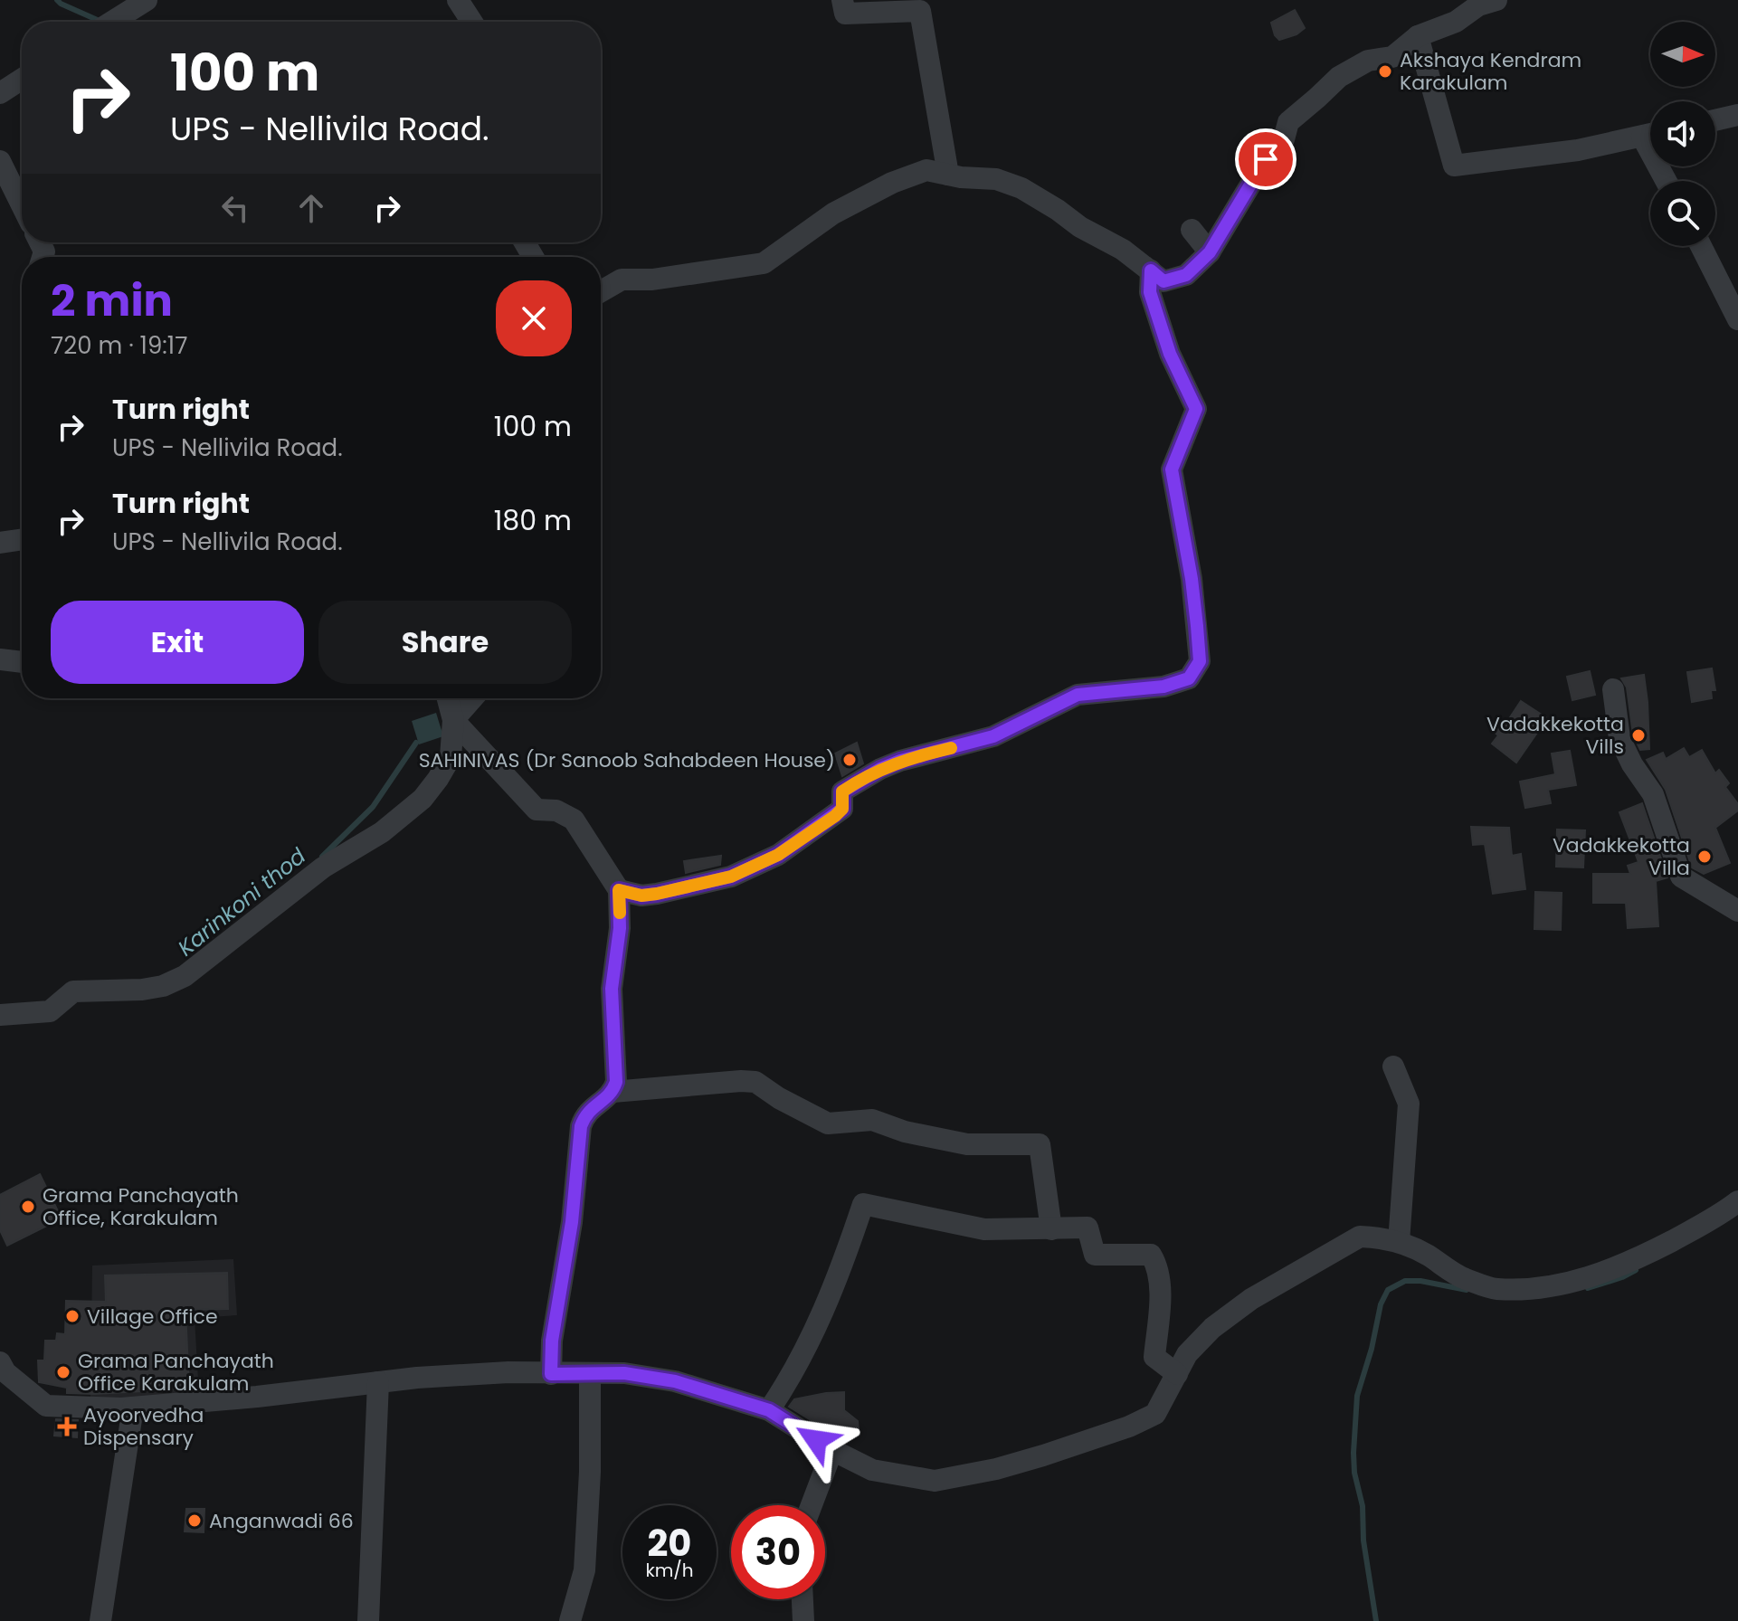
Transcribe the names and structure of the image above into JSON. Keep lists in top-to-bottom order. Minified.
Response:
{"water":["Karinkoni thod"],"places":{"other":["Akshaya Kendram Karakulam","Vadakkekotta Vills","SAHINIVAS (Dr Sanoob Sahabdeen House)","Vadakkekotta Villa","Grama Panchayath Office, Karakulam","Village Office","Grama Panchayath Office Karakulam","Anganwadi 66"],"health":["Ayoorvedha Dispensary"]},"north":"right","page":{"turn":["100 m","UPS - Nellivila Road."],"heading":["2 min","720 m · 19:17"],"list":[{"name":"Turn right","note":"UPS - Nellivila Road.","value":"100 m"},{"name":"Turn right","note":"UPS - Nellivila Road.","value":"180 m"}],"buttons":["Exit","Share"],"speed":"20 km/h","limit":"30"}}
